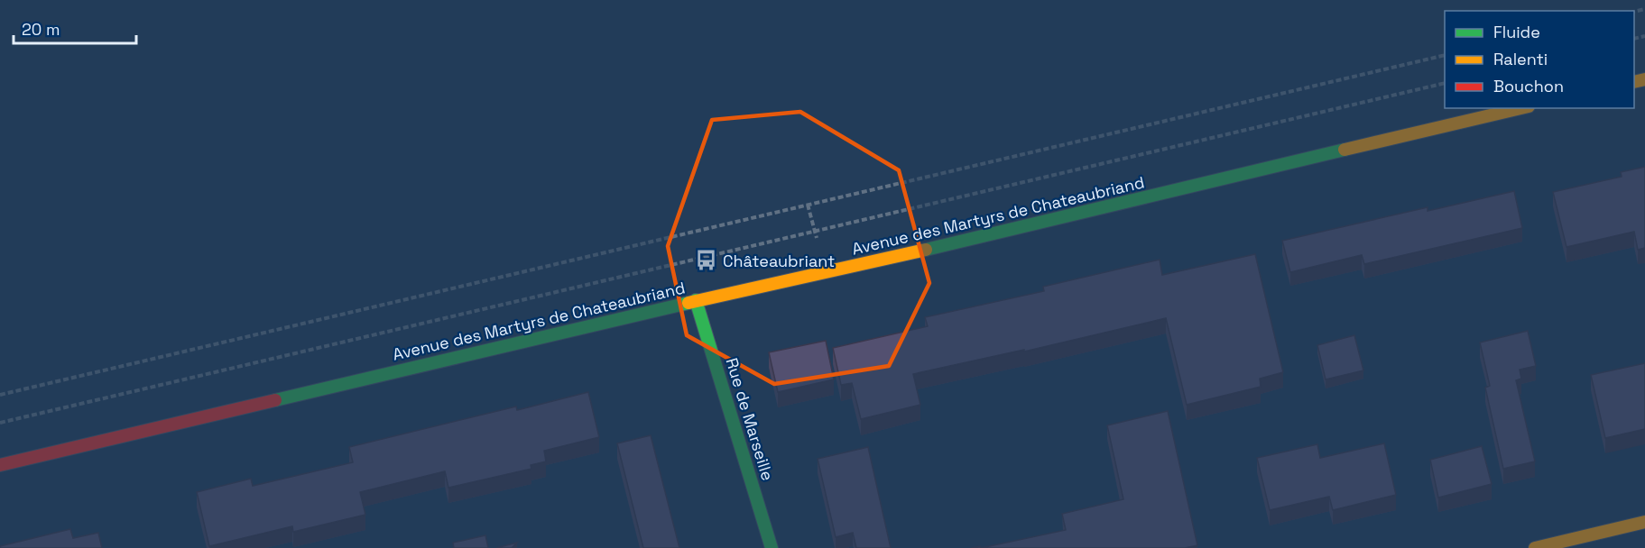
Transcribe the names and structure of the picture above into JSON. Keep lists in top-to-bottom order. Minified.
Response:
{"streets":{"street":["Avenue des Martyrs de Chateaubriand","Rue de Marseille"]},"crossings":[["Avenue des Martyrs de Chateaubriand","Rue de Marseille"]],"places":{"bus stop":["Châteaubriant"]},"legend":["Fluide","Ralenti","Bouchon"],"scale_bar":"20 m"}
